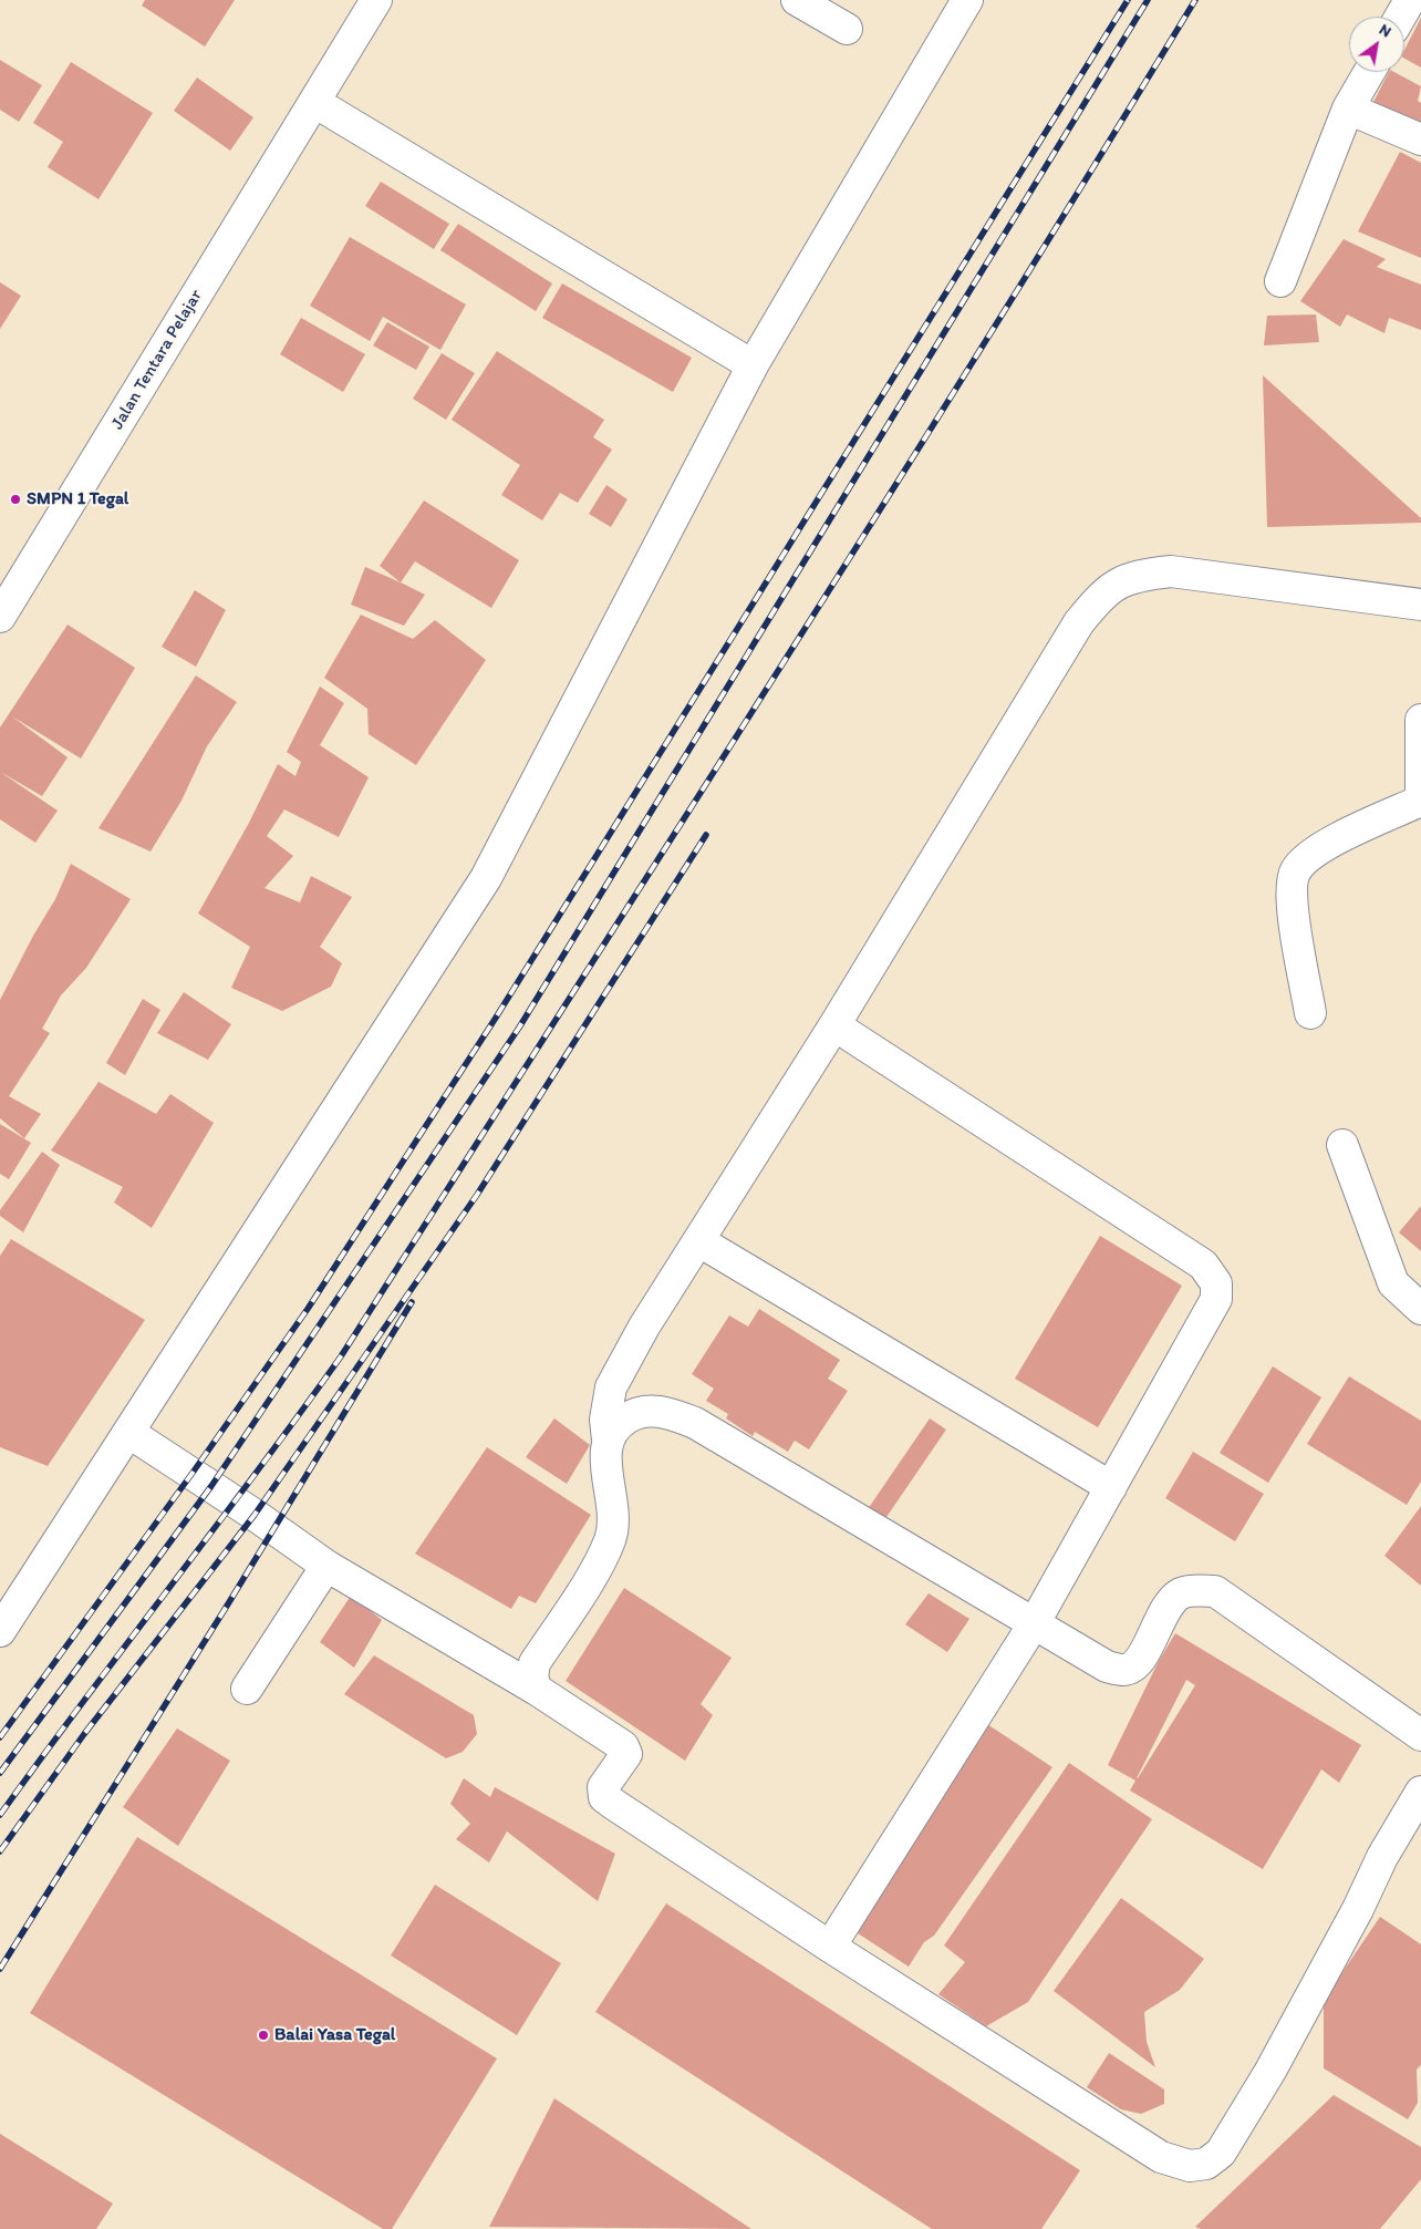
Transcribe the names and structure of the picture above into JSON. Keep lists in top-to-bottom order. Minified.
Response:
{"streets":{"street":["Jalan Tentara Pelajar"]},"places":["SMPN 1 Tegal","Balai Yasa Tegal"],"north":"top right"}
